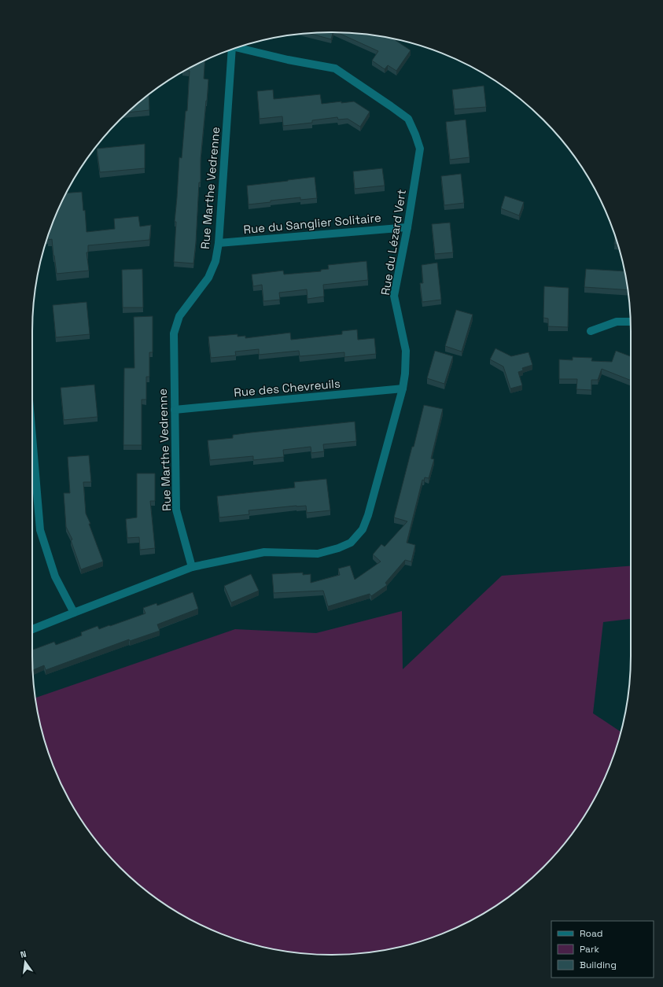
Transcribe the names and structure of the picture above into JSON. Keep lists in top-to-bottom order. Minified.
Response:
{"streets":{"street":["Rue Marthe Vedrenne","Rue du Sanglier Solitaire","Rue du Lézard Vert","Rue des Chevreuils"]},"crossings":[["Rue Marthe Vedrenne","Rue du Sanglier Solitaire"],["Rue Marthe Vedrenne","Rue du Lézard Vert"],["Rue Marthe Vedrenne","Rue des Chevreuils"],["Rue du Sanglier Solitaire","Rue du Lézard Vert"],["Rue du Lézard Vert","Rue des Chevreuils"]],"legend":["Road","Park","Building"],"north":"top"}
